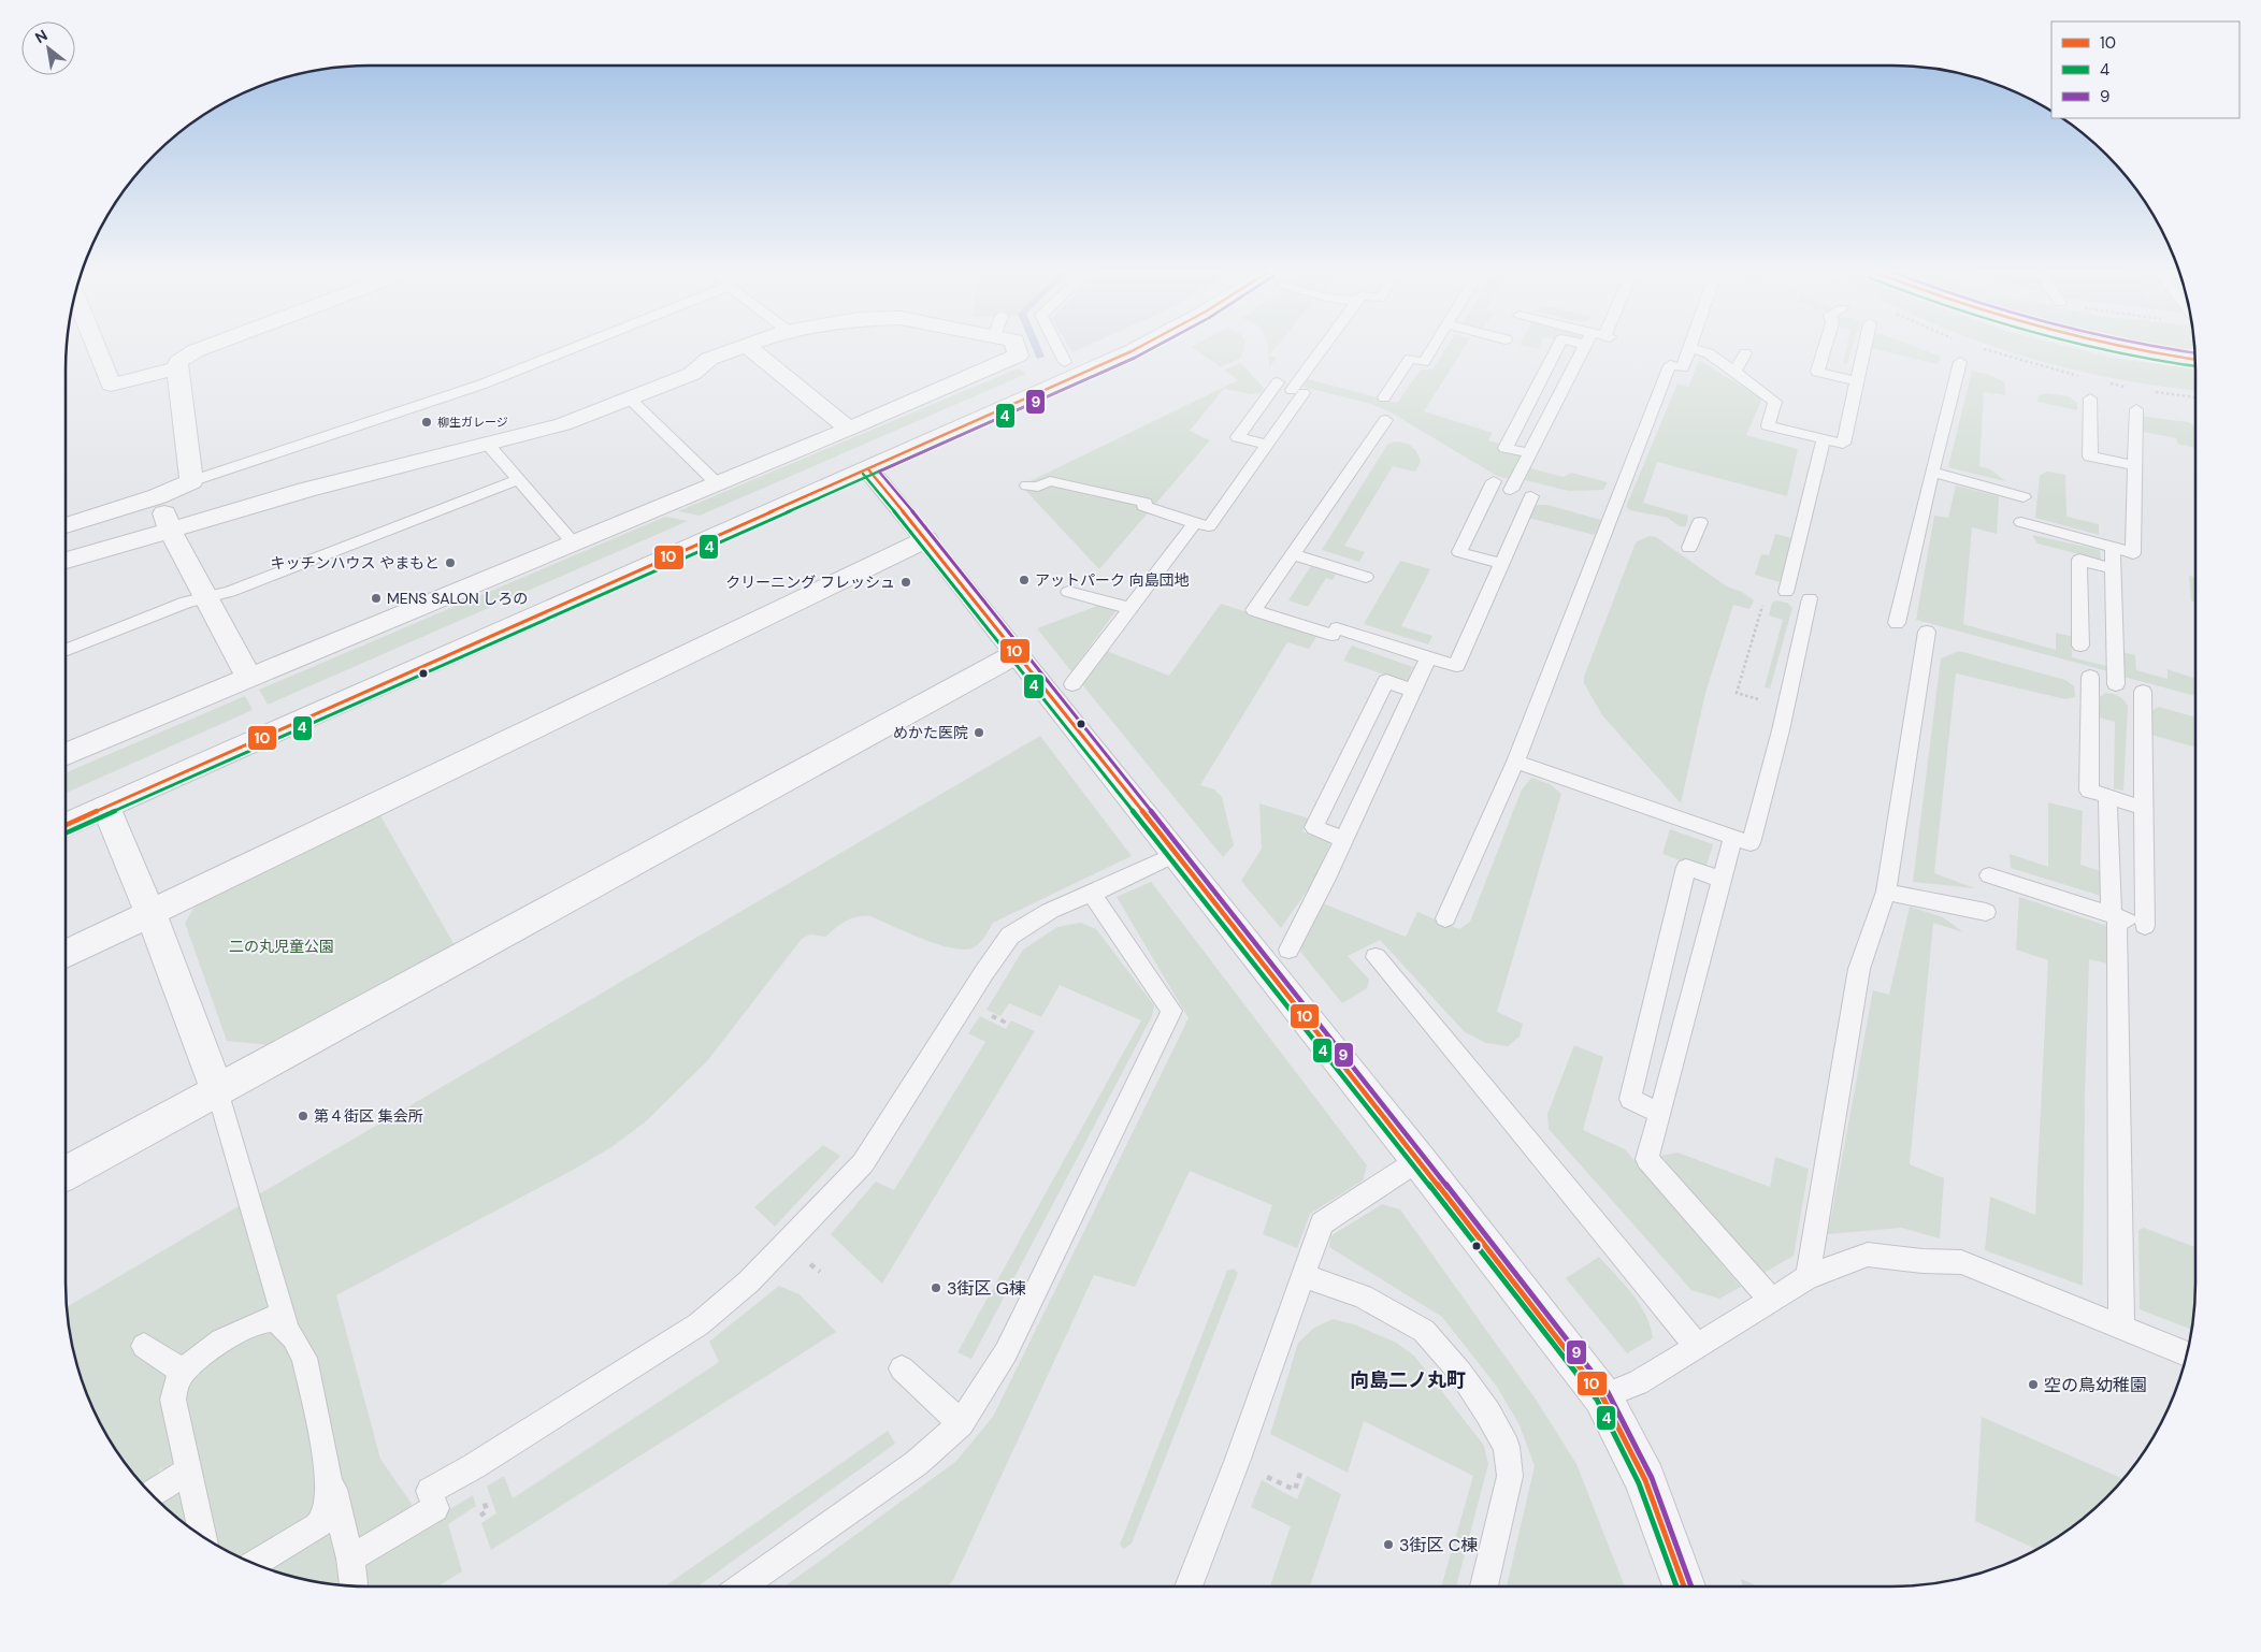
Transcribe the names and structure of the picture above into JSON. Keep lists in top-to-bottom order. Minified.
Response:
{"districts":["向島二ノ丸町"],"parks":["二の丸児童公園"],"places":["柳生ガレージ","キッチンハウス やまもと","アットパーク 向島団地","クリーニング フレッシュ","MENS SALON しろの","めかた医院","第４街区 集会所","3街区 G棟","空の鳥幼稚園","3街区 C棟"],"lines":["transit line 10","transit line 4","transit line 9"],"legend":["10","4","9"],"north":"top left"}
